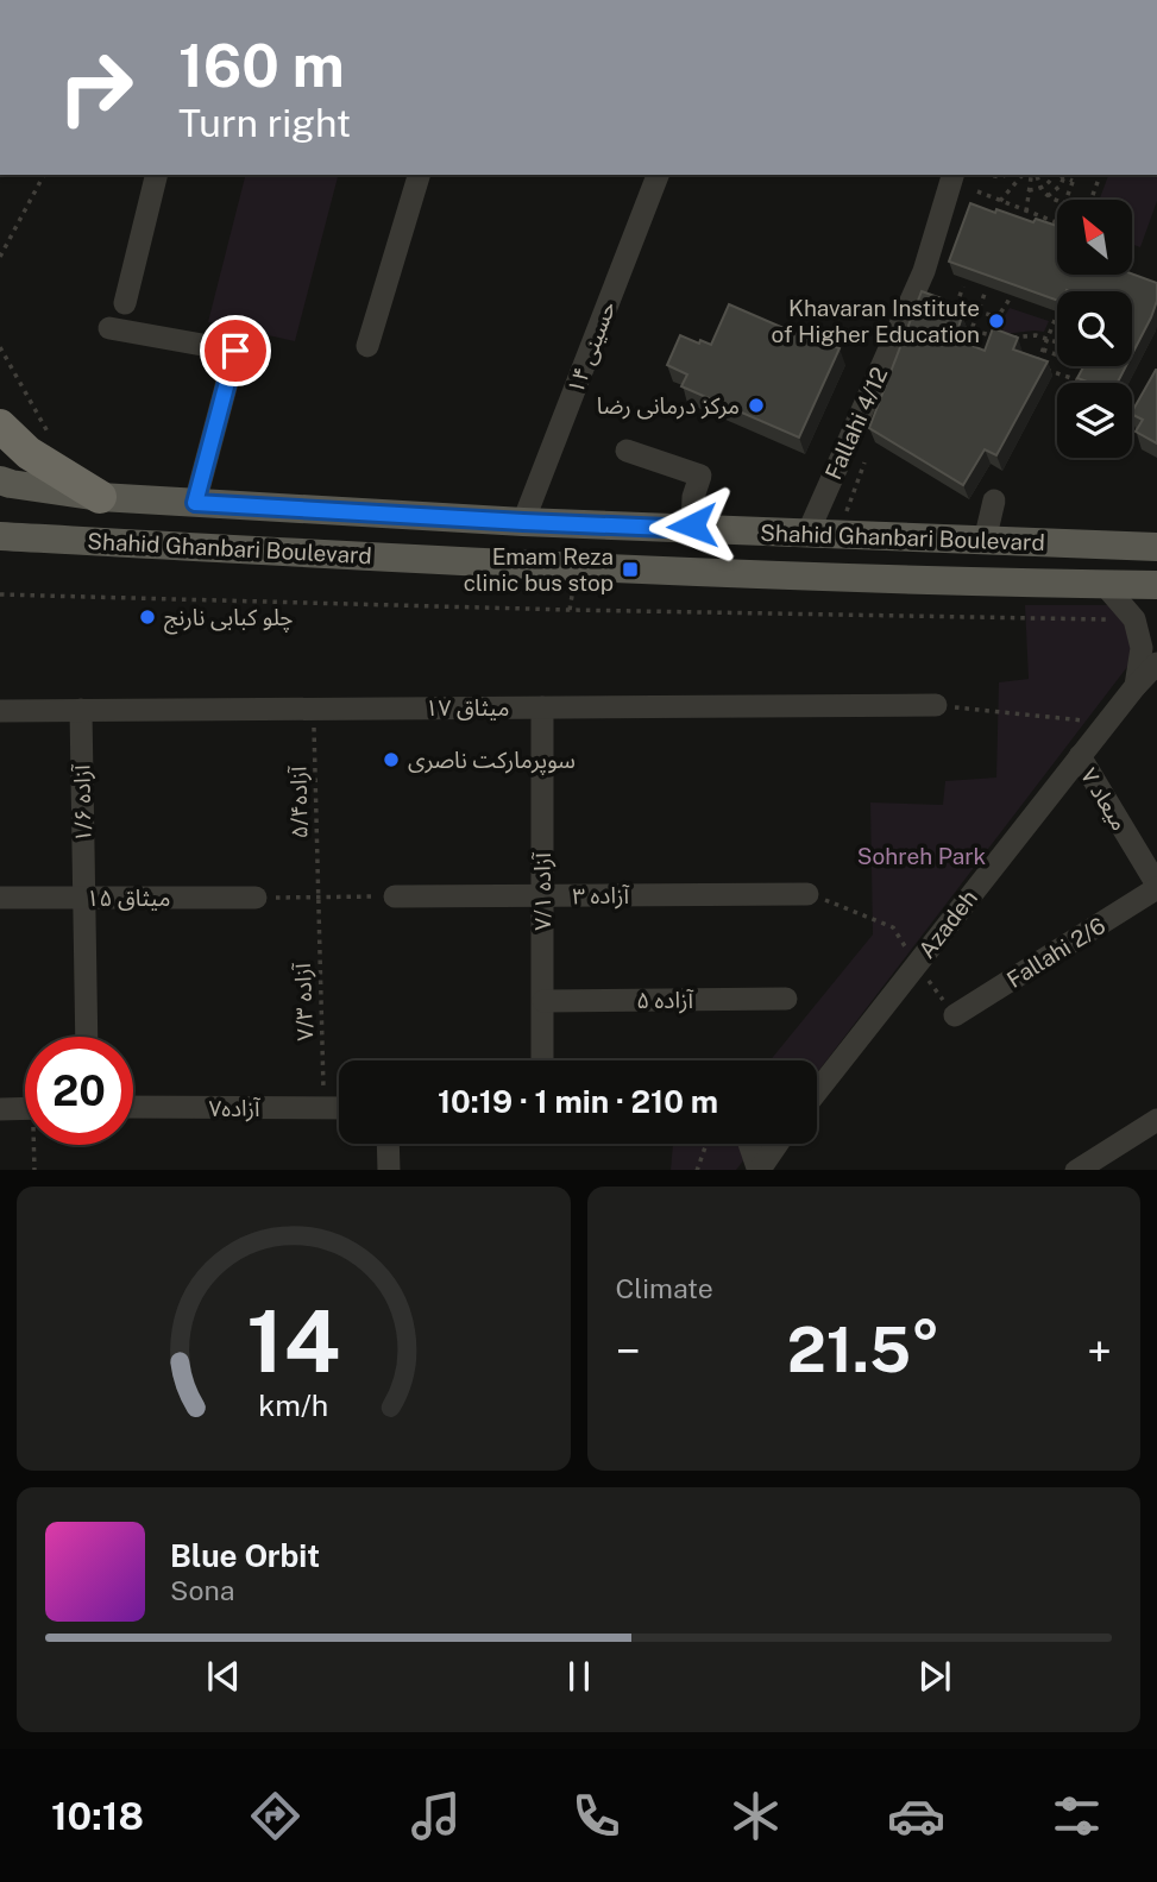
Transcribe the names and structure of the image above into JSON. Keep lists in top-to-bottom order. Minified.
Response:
{"streets":{"main road":["Shahid Ghanbari Boulevard"],"street":["حسینی ۱۴","Fallahi 4/12","میثاق ۱۷","میعاد ۷","آزاده ۱/۶","آزاده ۷/۱","آزاده ۳","میثاق ۱۵","Azadeh","Fallahi 2/6","آزاده ۵","آزاده۷"],"path":["آزاده۵/۴","آزاده ۷/۳"]},"crossings":[["حسینی ۱۴","Shahid Ghanbari Boulevard"],["Fallahi 4/12","Shahid Ghanbari Boulevard"],["میثاق ۱۷","آزاده۵/۴"],["میثاق ۱۷","آزاده ۱/۶"],["میثاق ۱۷","آزاده ۷/۱"],["میعاد ۷","Azadeh"],["میعاد ۷","Fallahi 2/6"],["آزاده۵/۴","آزاده ۷/۳"],["آزاده ۱/۶","میثاق ۱۵"],["آزاده ۷/۱","آزاده ۳"],["آزاده ۷/۱","آزاده ۵"],["آزاده ۷/۳","آزاده۷"]],"parks":["Sohreh Park"],"places":{"other":["Khavaran Institute of Higher Education","مرکز درمانی رضا","چلو کبابی نارنج","سوپرمارکت ناصری"],"transit":["Emam Reza clinic bus stop"]},"north":"top left","page":{"turn":["160 m","Turn right"],"limit":"20","trip":"10:19 · 1 min · 210 m","tile":"Climate","heat":["−","21.5°","+"],"song":["Blue Orbit","Sona"],"tabs":"10:18","gauge":["14","km/h"]}}
